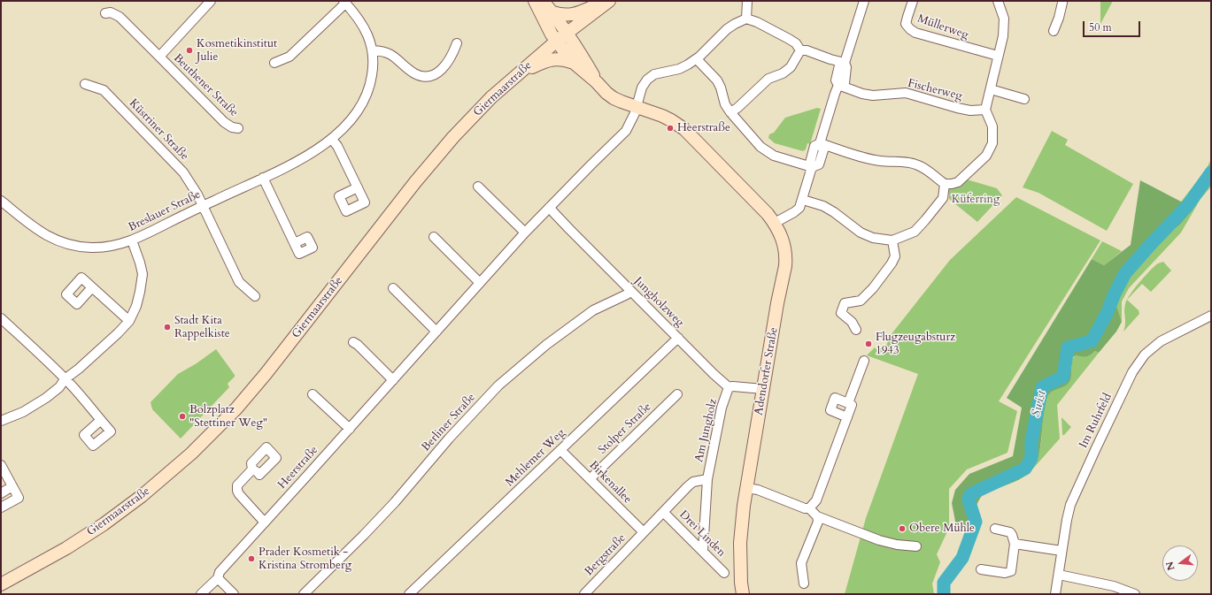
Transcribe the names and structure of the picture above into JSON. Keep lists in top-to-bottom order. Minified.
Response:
{"streets":{"street":["Müllerweg","Beuthener Straße","Giermaarstraße","Fischerweg","Küstriner Straße","Breslauer Straße","Jungholzweg","Adendorfer Straße","Im Ruhrfeld","Berliner Straße","Stolper Straße","Am Jungholz","Mehlemer Weg","Heerstraße","Birkenallee","Drei Linden","Bergstraße"]},"crossings":[["Küstriner Straße","Breslauer Straße"],["Jungholzweg","Berliner Straße"],["Jungholzweg","Am Jungholz"],["Jungholzweg","Mehlemer Weg"],["Jungholzweg","Heerstraße"],["Adendorfer Straße","Heerstraße"],["Stolper Straße","Birkenallee"],["Am Jungholz","Birkenallee"],["Am Jungholz","Drei Linden"],["Am Jungholz","Bergstraße"],["Mehlemer Weg","Birkenallee"],["Birkenallee","Bergstraße"]],"water":["Swist"],"parks":["Küferring"],"places":["Kosmetikinstitut Julie","Heerstraße","Stadt Kita Rappelkiste","Flugzeugabsturz 1943","Bolzplatz \"Stettiner Weg\"","Obere Mühle","Prader Kosmetik - Kristina Stromberg"],"scale_bar":"50 m","north":"left"}
